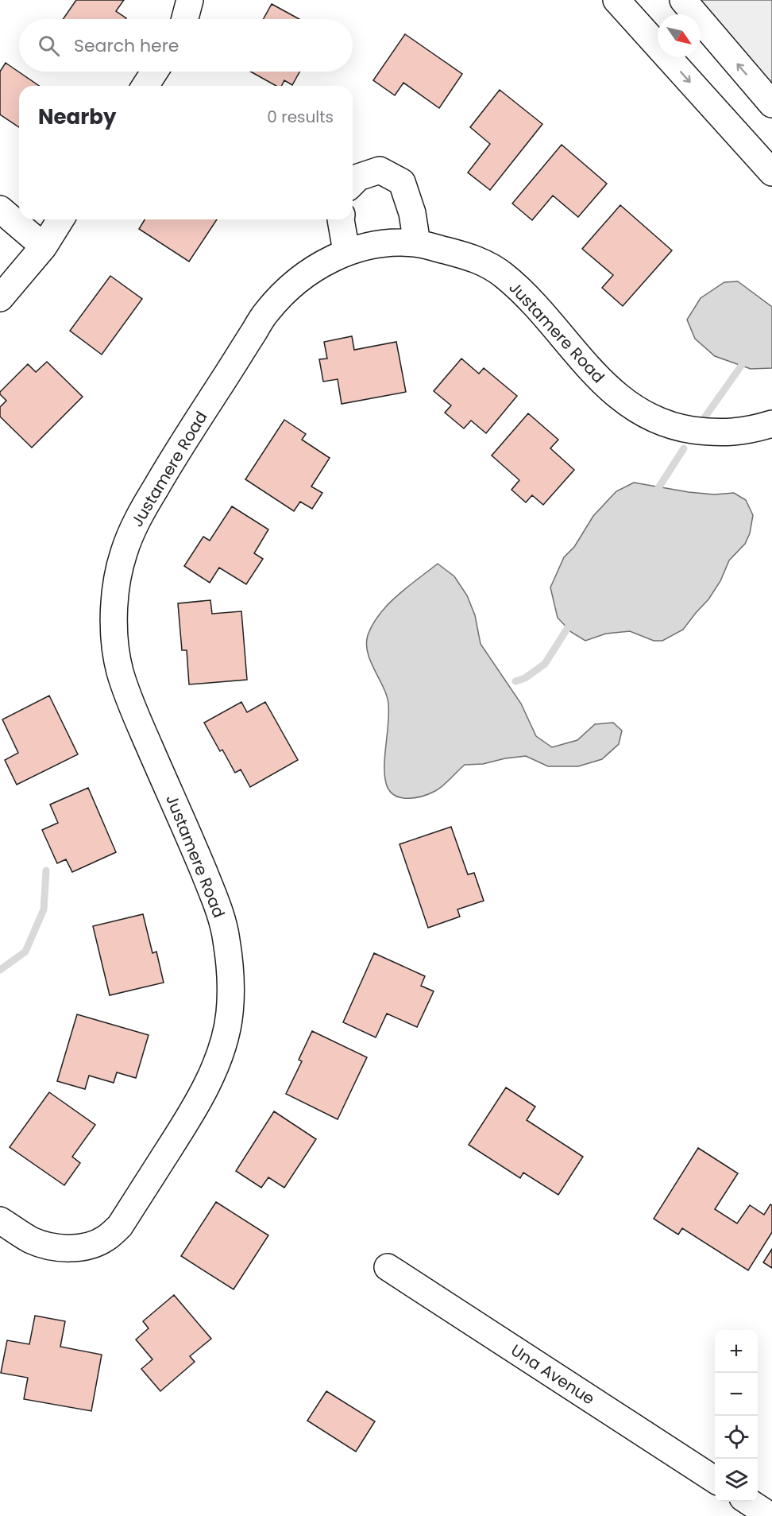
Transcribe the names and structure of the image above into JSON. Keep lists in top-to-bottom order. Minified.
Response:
{"streets":{"street":["Justamere Road","Una Avenue"]},"north":"bottom right","page":{"search":"Search here","heading":["Nearby","0 results"],"map_buttons":["+","−"]}}
